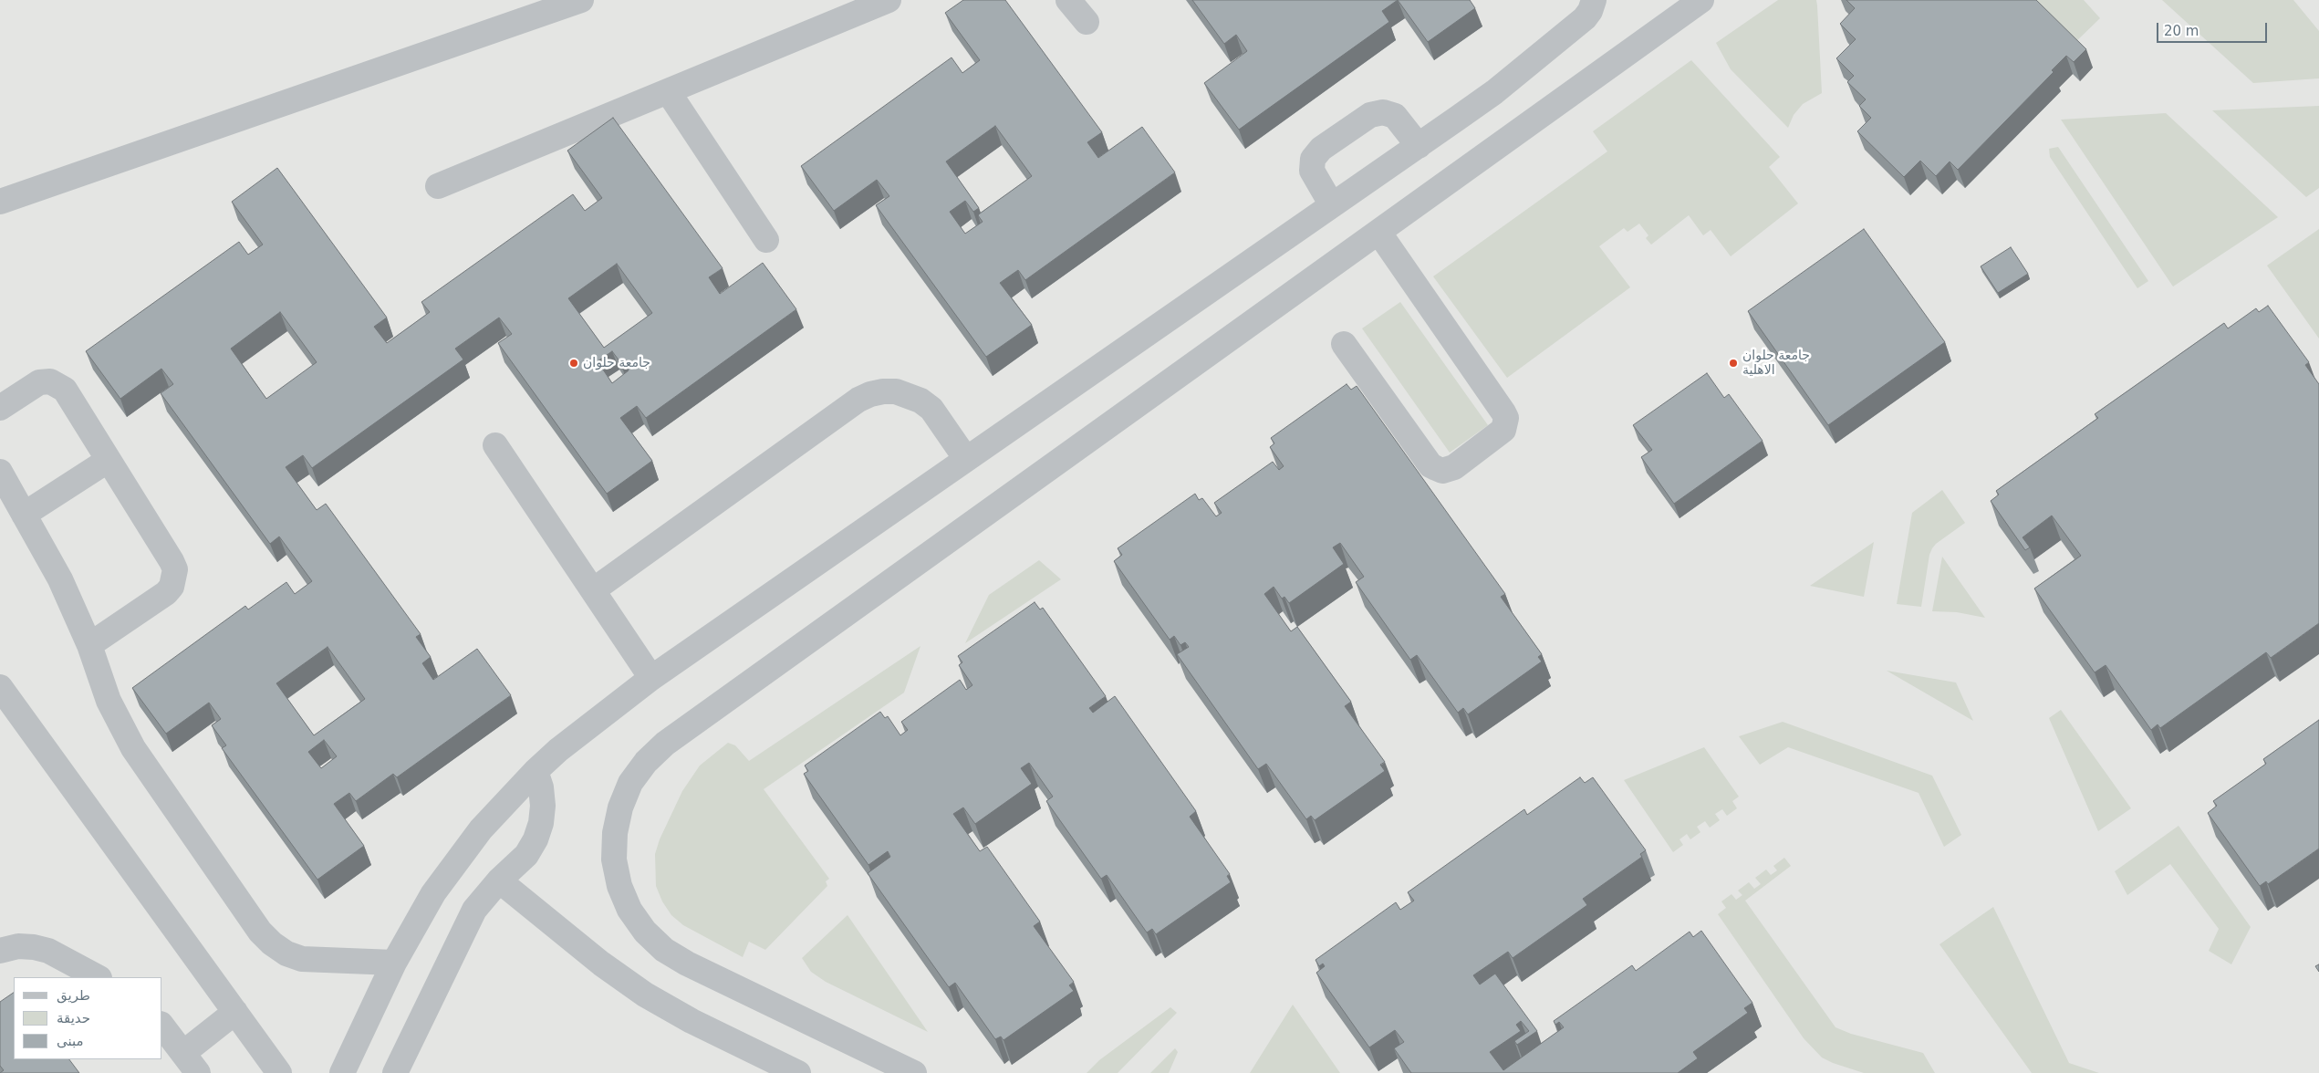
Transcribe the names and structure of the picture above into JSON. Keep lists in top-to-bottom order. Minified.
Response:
{"places":["جامعة حلوان","جامعة حلوان الاهلية"],"legend":["طريق","حديقة","مبنى"],"scale_bar":"20 m"}
